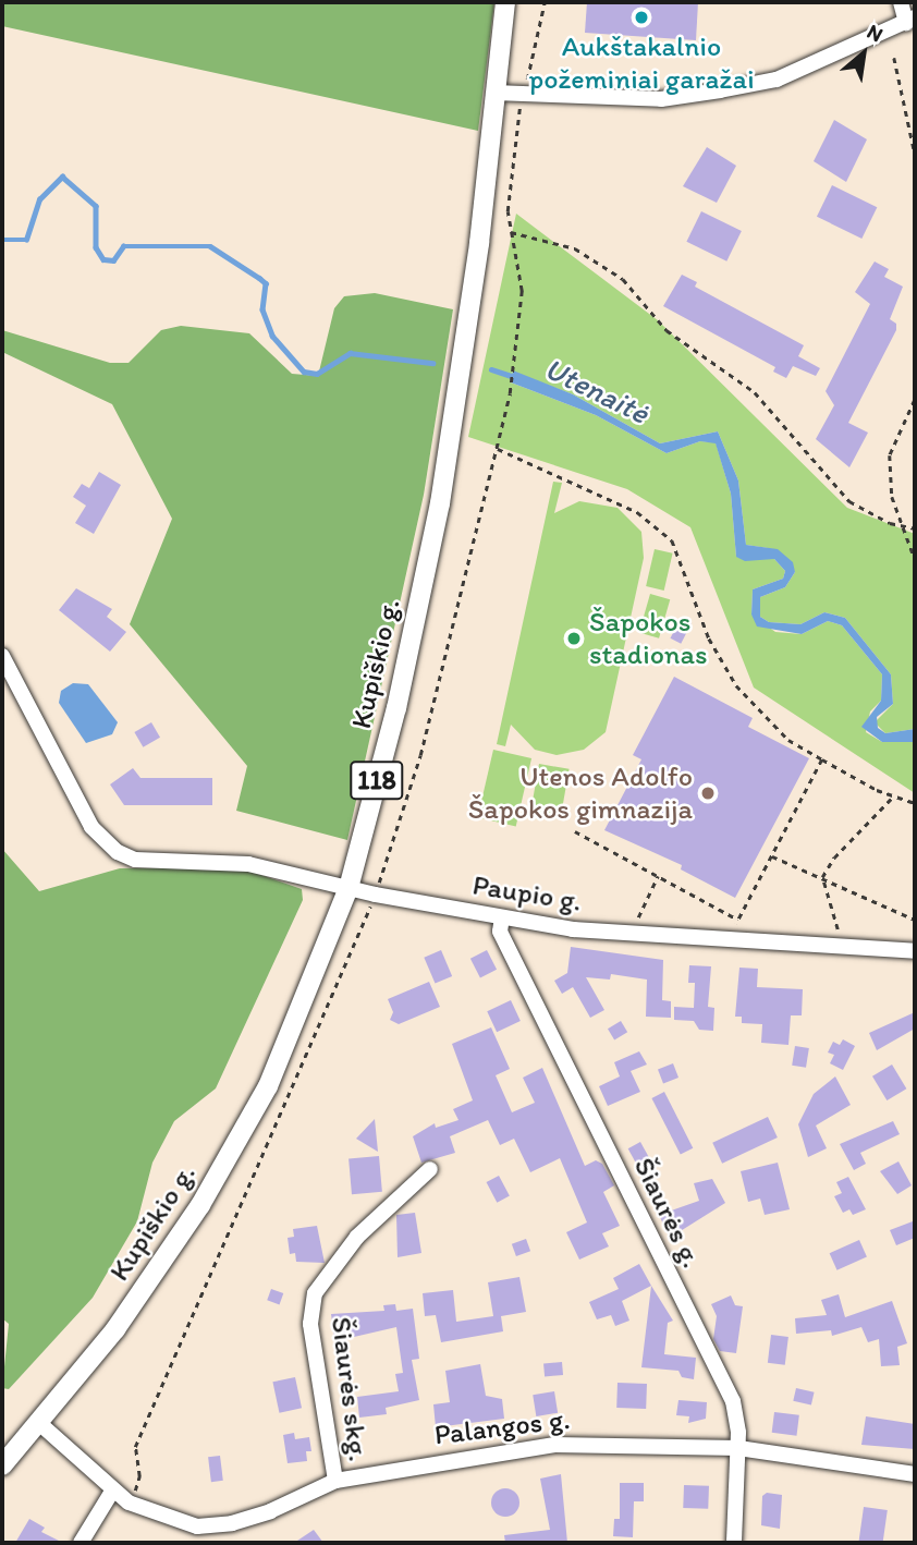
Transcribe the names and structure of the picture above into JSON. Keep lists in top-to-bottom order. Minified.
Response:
{"streets":{"main road":["Kupiškio g.","118"],"street":["Paupio g.","Šiaurės g.","Šiaurės skg.","Palangos g."]},"crossings":[["Kupiškio g.","Paupio g."],["Kupiškio g.","Palangos g."],["Paupio g.","Šiaurės g."],["Šiaurės g.","Palangos g."],["Šiaurės skg.","Palangos g."]],"water":["Utenaitė"],"places":["Aukštakalnio požeminiai garažai","Šapokos stadionas","Utenos Adolfo Šapokos gimnazija"],"north":"top right"}
